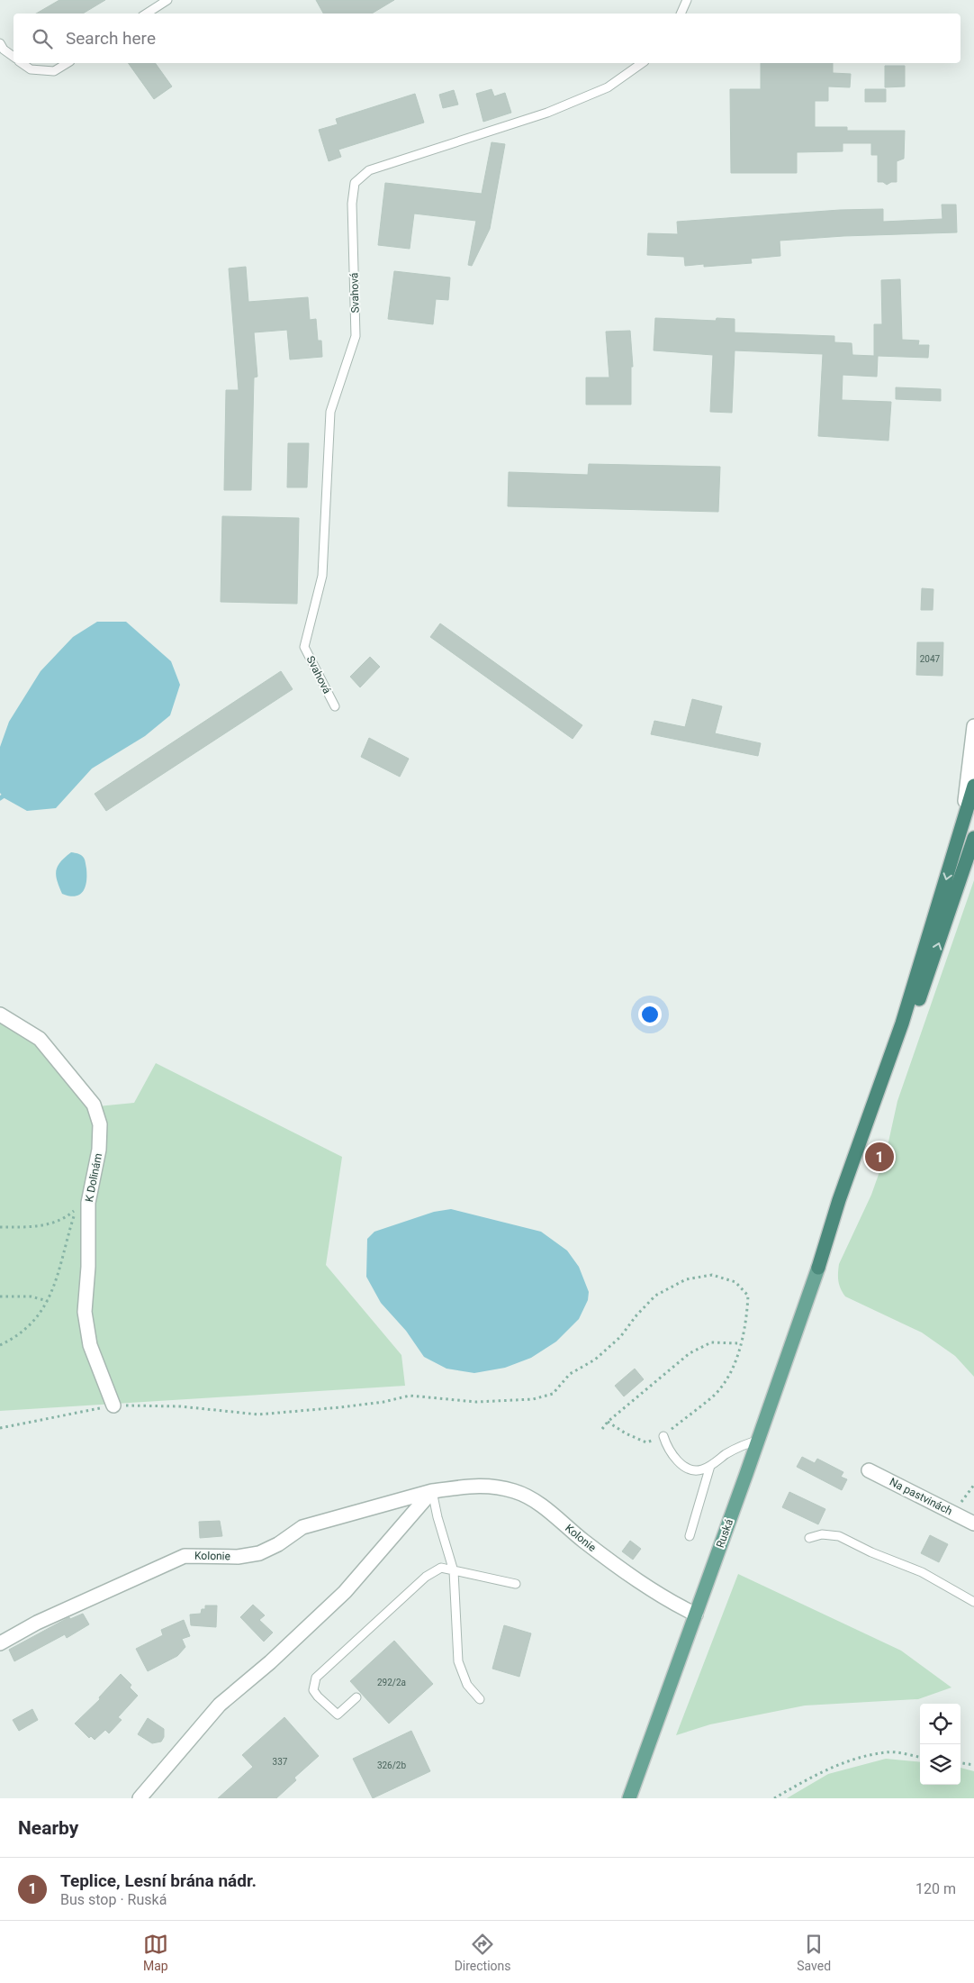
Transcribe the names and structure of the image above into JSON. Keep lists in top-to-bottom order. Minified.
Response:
{"streets":{"main road":["Ruská"],"street":["K Dolinám","Na pastvinách","Kolonie"],"lane":["Svahová"]},"crossings":[["Ruská","Kolonie"]],"house_numbers":["2047","292/2a","337","326/2b"],"page":{"search":"Search here","pins":"1","heading":"Nearby","list":[{"mark":"1","name":"Teplice, Lesní brána nádr.","note":"Bus stop · Ruská","value":"120 m"}],"nav":["Map","Directions","Saved"]}}
